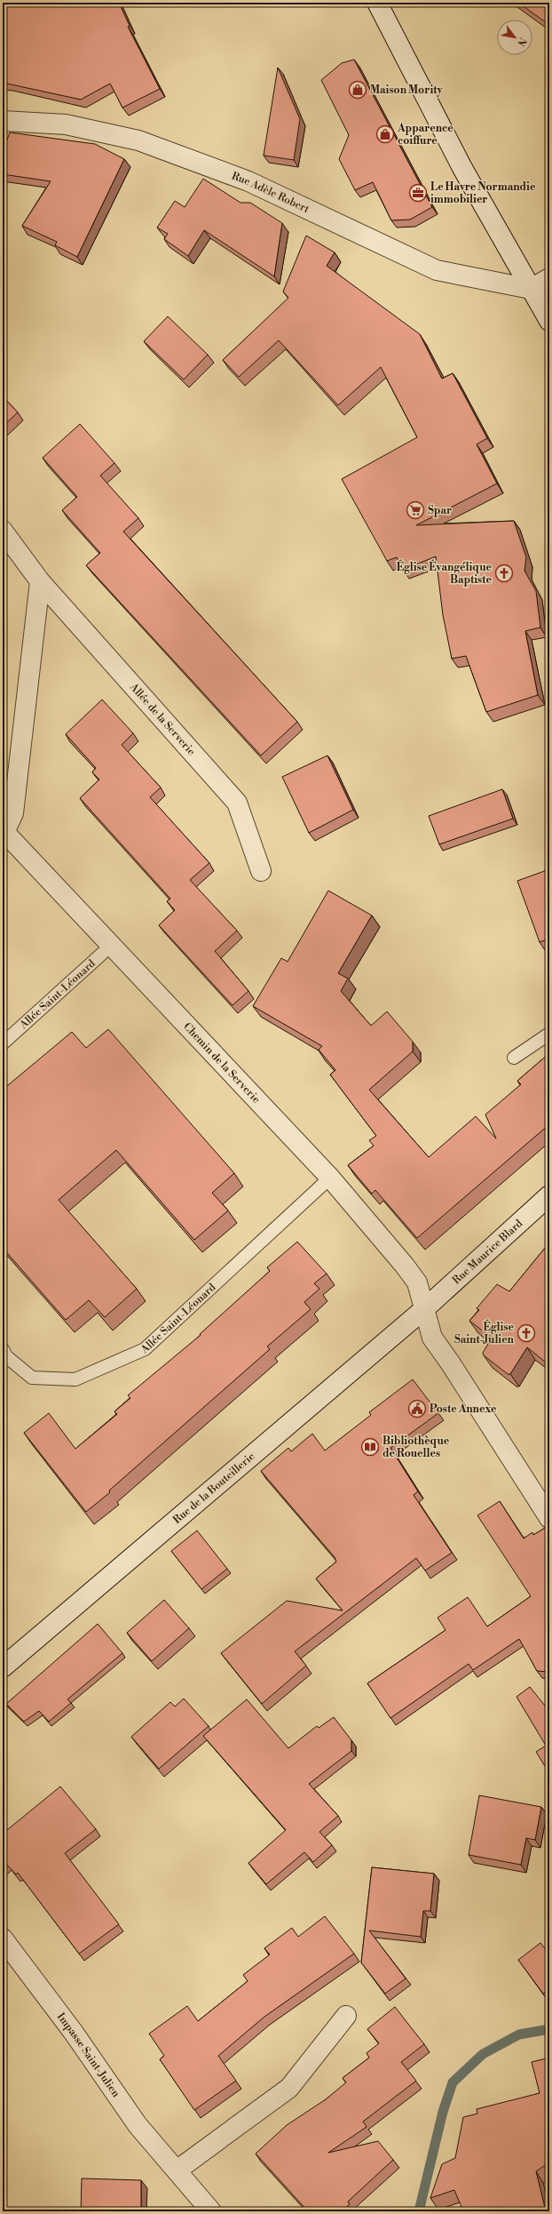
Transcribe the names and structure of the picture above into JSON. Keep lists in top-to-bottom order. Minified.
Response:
{"streets":{"street":["Rue Adèle Robert","Allée de la Serverie","Chemin de la Serverie","Rue Maurice Blard","Rue de la Bouteillerie","Impasse Saint-Julien"],"lane":["Allée Saint-Léonard"]},"crossings":[["Allée Saint-Léonard","Chemin de la Serverie"],["Chemin de la Serverie","Rue Maurice Blard"],["Chemin de la Serverie","Rue de la Bouteillerie"],["Rue Maurice Blard","Rue de la Bouteillerie"]],"places":{"shop":["Maison Mority","Apparence coiffure"],"office":["Le Havre Normandie immobilier"],"supermarket":["Spar"],"church":["Église Évangélique Baptiste","Église Saint-Julien"],"public building":["Poste Annexe"],"library":["Bibliothèque de Rouelles"]},"north":"bottom right"}
